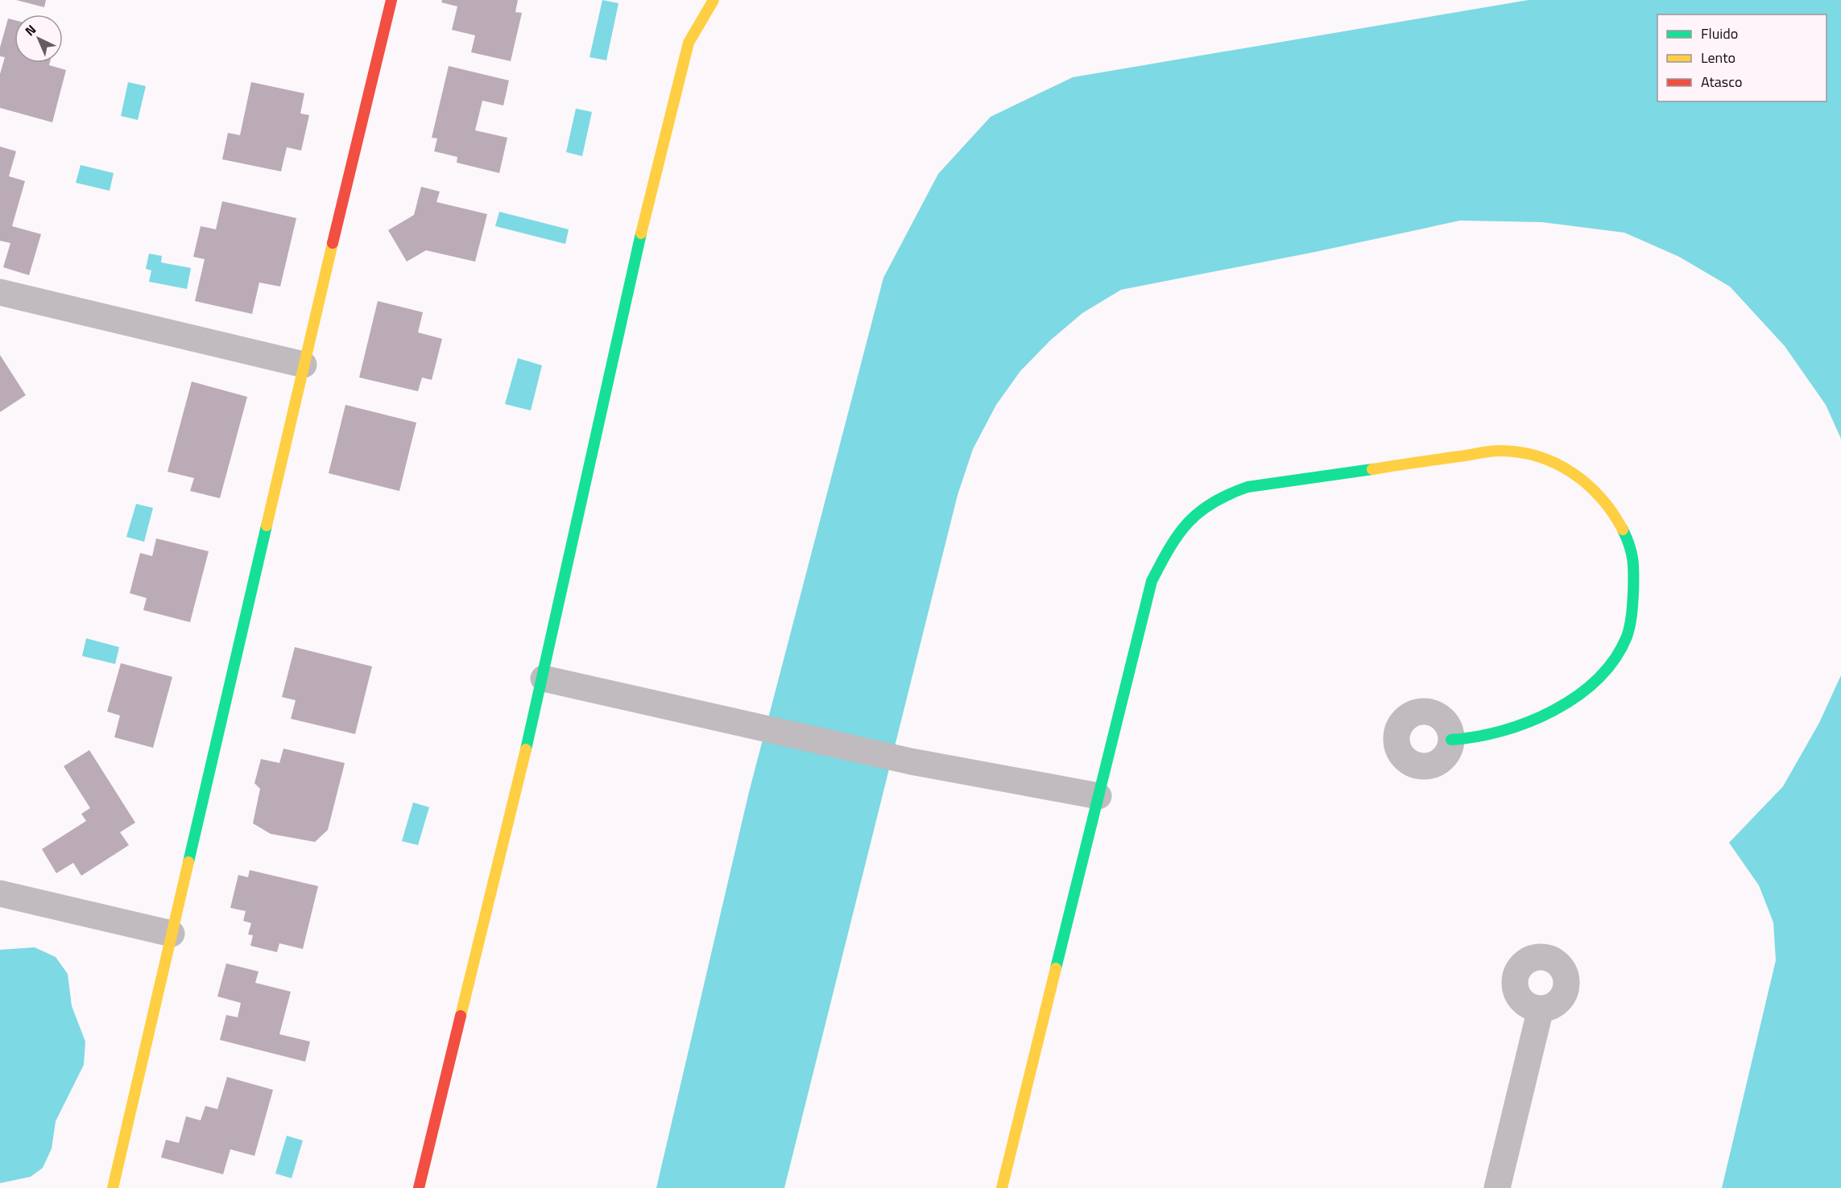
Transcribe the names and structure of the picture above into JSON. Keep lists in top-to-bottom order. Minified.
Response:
{"legend":["Fluido","Lento","Atasco"],"north":"top left"}
